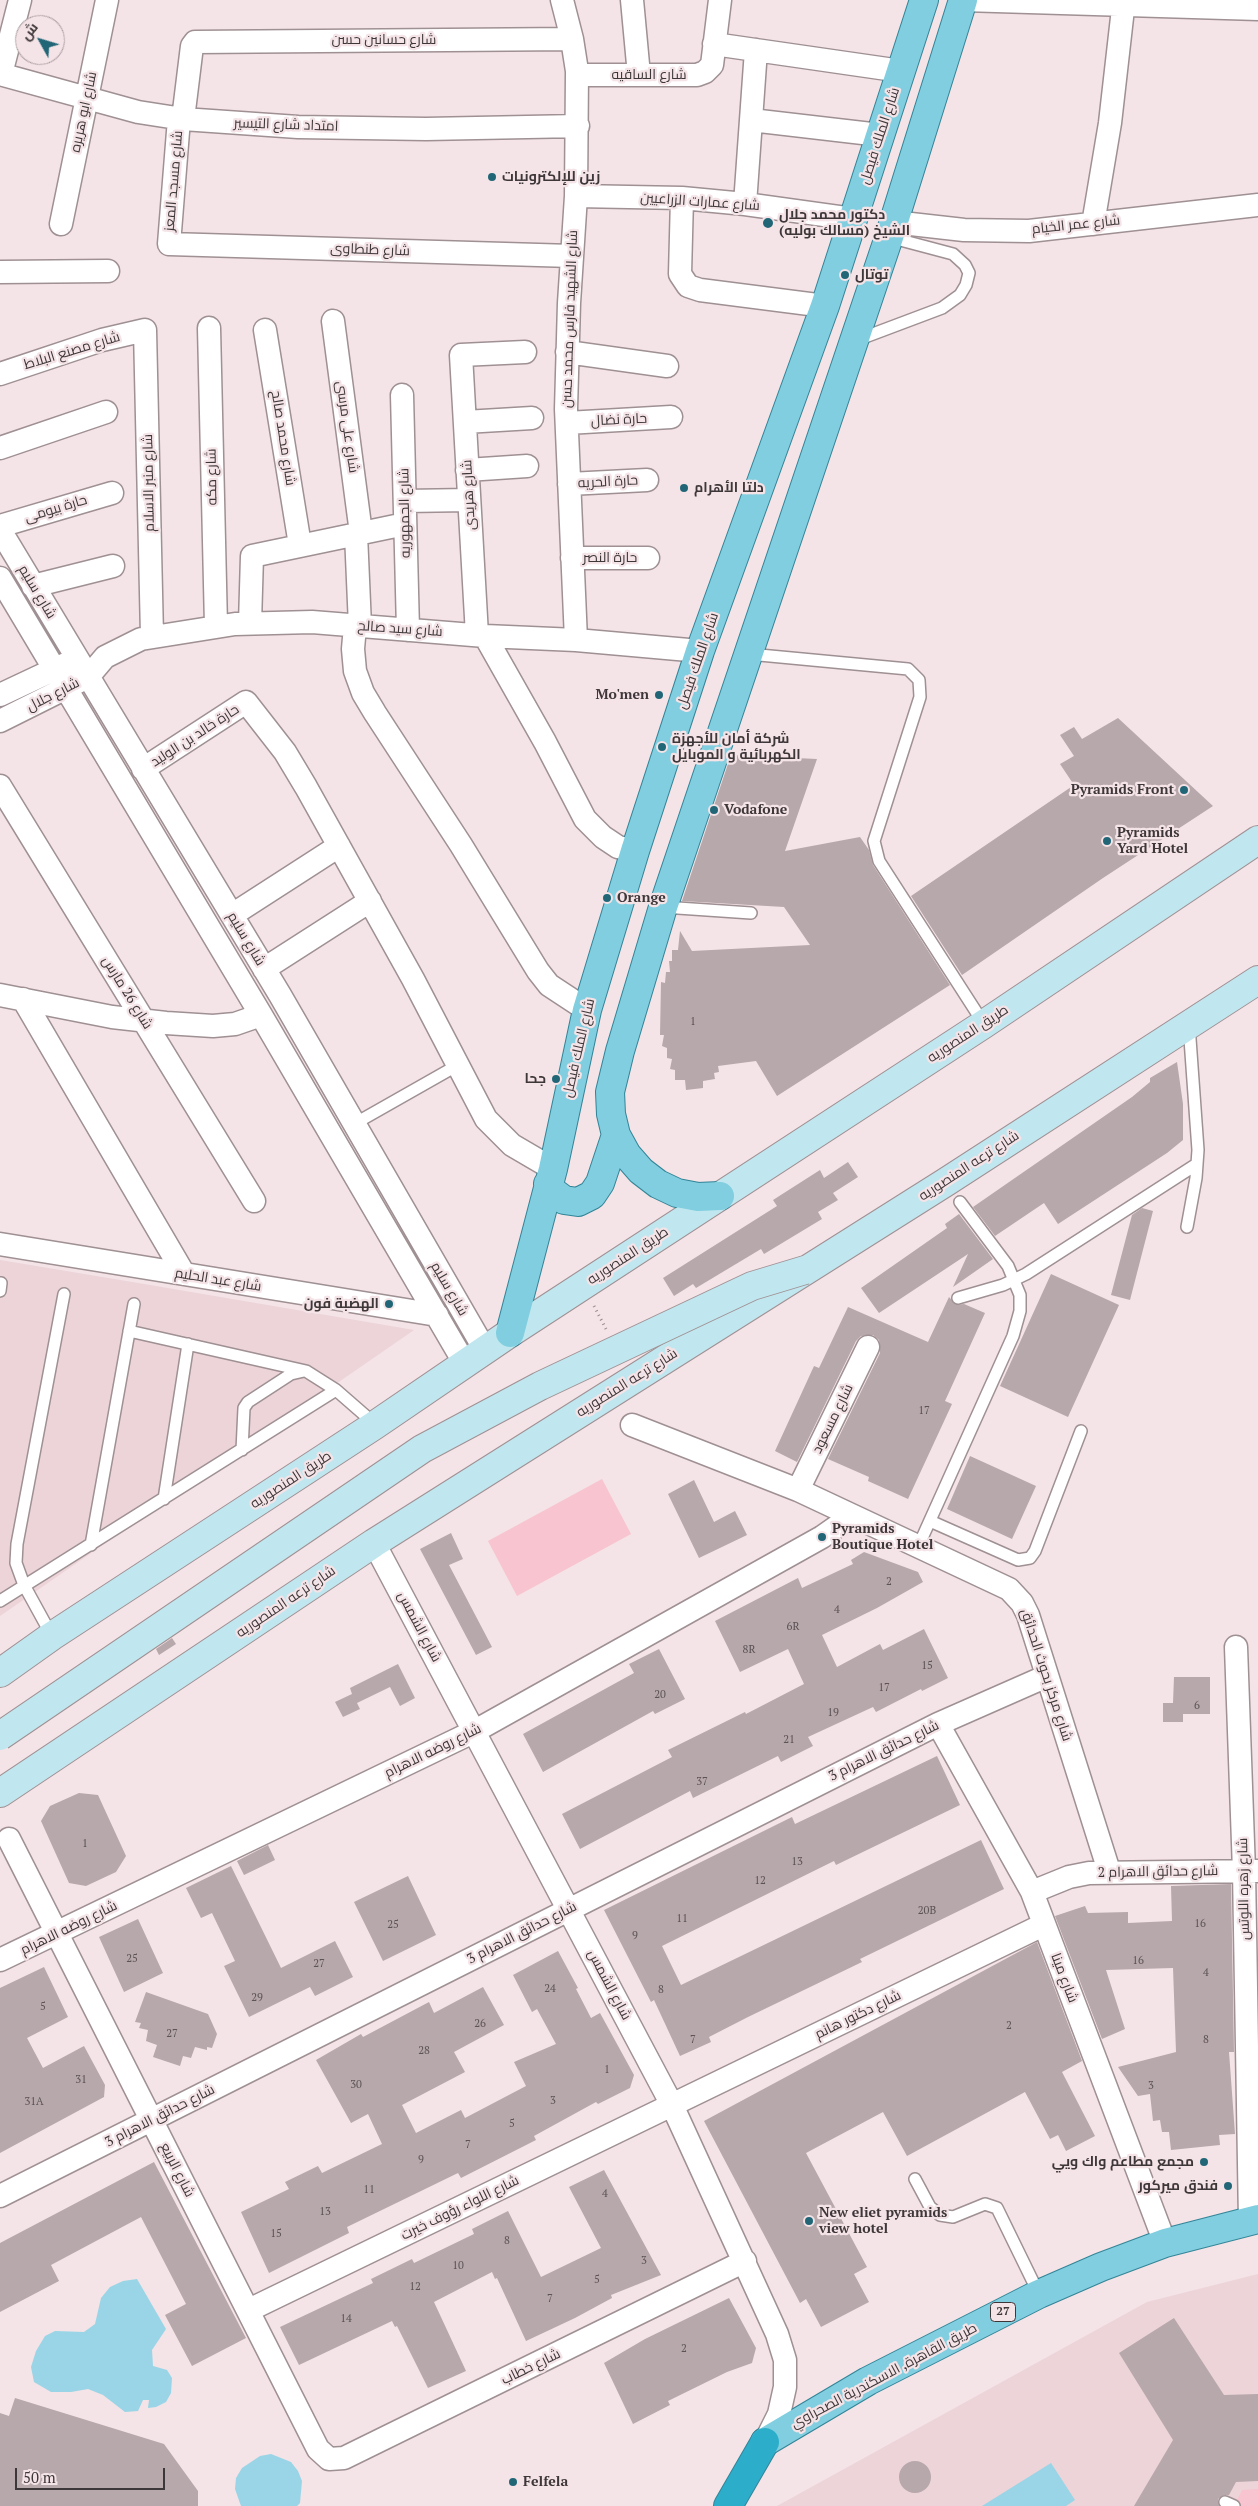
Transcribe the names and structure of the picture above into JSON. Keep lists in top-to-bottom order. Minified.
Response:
{"streets":{"main road":["شارع الملك فيصل","طريق المنصوريه","شارع ترعه المنصوريه","27","طريق القاهرة, الاسكندرية الصحراوي"],"street":["شارع حسانين حسن","شارع الساقيه","شارع ابو هريره","امتداد شارع التيسير","شارع مسجد المعز","شارع عمارات الزراعيين","شارع عمر الخيام","شارع طنطاوى","شارع الشهيد فارس محمد حسن","شارع مصنع البلاط","حارة نضال","شارع على مرسى","شارع محمد صالح","شارع مكه","حارة الحريه","شارع منبر الاسلام","شارع هريدى","حارة بيومى","شارع الجمهوريه","حارة النصر","شارع سليم","شارع سيد صالح","شارع جلال","حارة خالد بن الوليد","شارع 26 مارس","شارع عبد الحليم","شارع مسعود","شارع الشمس","شارع مركز بحوث الحدائق","شارع روضه الاهرام","شارع حدائق الاهرام 3","شارع حدائق الاهرام 2","شارع زهره اللوتس","شارع مينا","شارع دكتور هانم","شارع الربيع","شارع اللواء رؤوف خيرت","شارع خطاب"]},"crossings":[["شارع حسانين حسن","شارع مسجد المعز"],["شارع حسانين حسن","شارع الشهيد فارس محمد حسن"],["شارع الساقيه","شارع الشهيد فارس محمد حسن"],["شارع ابو هريره","امتداد شارع التيسير"],["امتداد شارع التيسير","شارع مسجد المعز"],["امتداد شارع التيسير","شارع الشهيد فارس محمد حسن"],["شارع الملك فيصل","شارع عمارات الزراعيين"],["شارع الملك فيصل","شارع على مرسى"],["شارع الملك فيصل","شارع سيد صالح"],["شارع الملك فيصل","طريق المنصوريه"],["شارع مسجد المعز","شارع طنطاوى"],["شارع عمارات الزراعيين","شارع الشهيد فارس محمد حسن"],["شارع طنطاوى","شارع الشهيد فارس محمد حسن"],["شارع الشهيد فارس محمد حسن","حارة نضال"],["شارع الشهيد فارس محمد حسن","حارة الحريه"],["شارع الشهيد فارس محمد حسن","حارة النصر"],["شارع الشهيد فارس محمد حسن","شارع سيد صالح"],["شارع مصنع البلاط","شارع منبر الاسلام"],["شارع على مرسى","شارع سيد صالح"],["شارع مكه","شارع سيد صالح"],["شارع منبر الاسلام","شارع سيد صالح"],["شارع هريدى","شارع سيد صالح"],["شارع الجمهوريه","شارع سيد صالح"],["شارع سليم","شارع جلال"],["شارع سليم","حارة خالد بن الوليد"],["شارع سليم","طريق المنصوريه"],["شارع سليم","شارع عبد الحليم"],["شارع سيد صالح","شارع جلال"],["شارع ترعه المنصوريه","شارع الشمس"],["شارع مسعود","شارع مركز بحوث الحدائق"],["شارع الشمس","شارع روضه الاهرام"],["شارع الشمس","شارع حدائق الاهرام 3"],["شارع الشمس","شارع دكتور هانم"],["شارع الشمس","شارع اللواء رؤوف خيرت"],["شارع الشمس","شارع خطاب"],["شارع الشمس","طريق القاهرة, الاسكندرية الصحراوي"],["شارع مركز بحوث الحدائق","شارع روضه الاهرام"],["شارع مركز بحوث الحدائق","شارع حدائق الاهرام 3"],["شارع مركز بحوث الحدائق","شارع حدائق الاهرام 2"],["شارع روضه الاهرام","شارع الربيع"],["شارع حدائق الاهرام 3","شارع مينا"],["شارع حدائق الاهرام 3","شارع الربيع"],["شارع حدائق الاهرام 2","شارع زهره اللوتس"],["شارع حدائق الاهرام 2","شارع مينا"],["شارع زهره اللوتس","طريق القاهرة, الاسكندرية الصحراوي"],["شارع مينا","شارع دكتور هانم"],["شارع مينا","طريق القاهرة, الاسكندرية الصحراوي"],["شارع دكتور هانم","شارع اللواء رؤوف خيرت"],["شارع الربيع","شارع اللواء رؤوف خيرت"],["شارع الربيع","شارع خطاب"]],"places":["زين للإلكترونيات","دكتور محمد جلال الشيخ (مسالك بوليه)","توتال","دلتا الأهرام","Mo'men","شركة أمان للأجهزة الكهربائية و الموبايل","Pyramids Front","Vodafone","Pyramids Yard Hotel","Orange","جحا","الهضبة فون","Pyramids Boutique Hotel","مجمع مطاعم واك ويي","فندق ميركور","New eliet pyramids view hotel","Felfela"],"house_numbers":["1","17","2","4","6R","8R","15","17","20","6","19","21","37","1","13","12","20B","11","16","25","9","25","16","27","4","24","8","29","5","26","2","27","7","8","28","1","31","30","3","3","31A","5","7","9","11","4","13","15","8","3","10","5","12","7","14","2"],"scale_bar":"50 m","north":"top left"}
